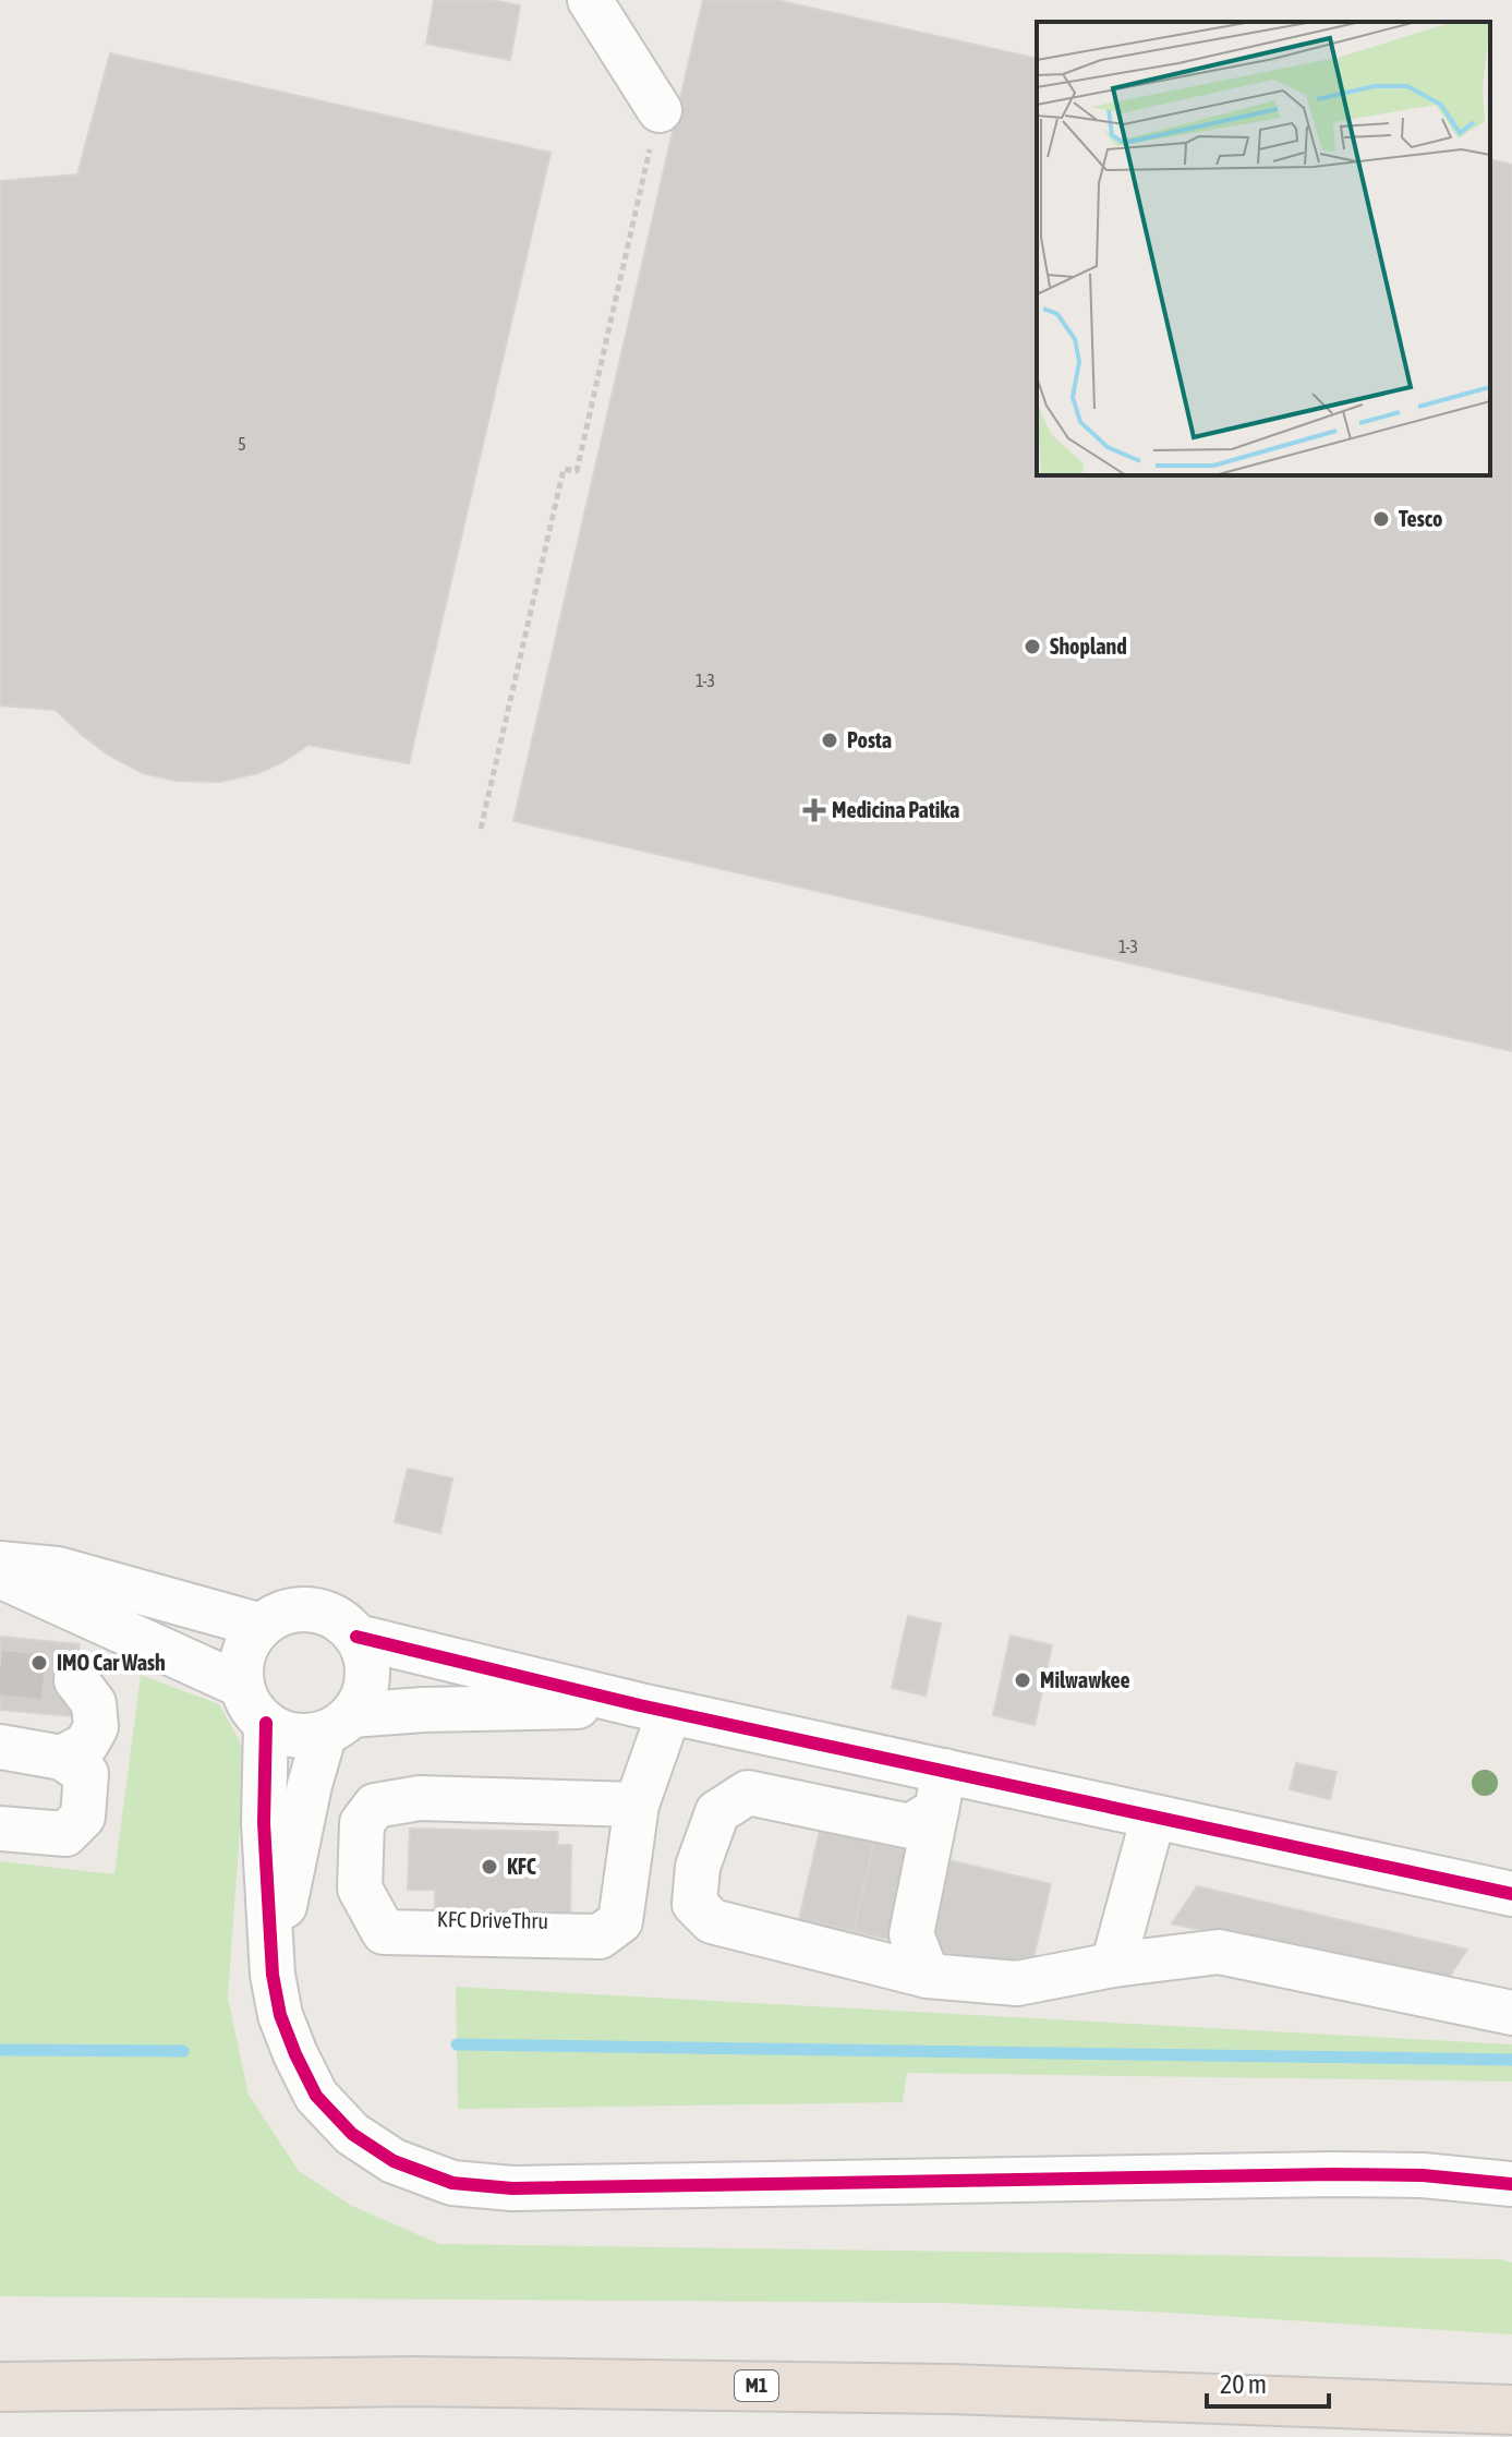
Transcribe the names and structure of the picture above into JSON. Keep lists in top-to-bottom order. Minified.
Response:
{"streets":{"highway":["M1"]},"places":{"other":["Tesco","Shopland","Posta","IMO Car Wash","Milwawkee","KFC"],"health":["Medicina Patika"]},"house_numbers":["5","1-3","1-3"],"scale_bar":"20 m"}
